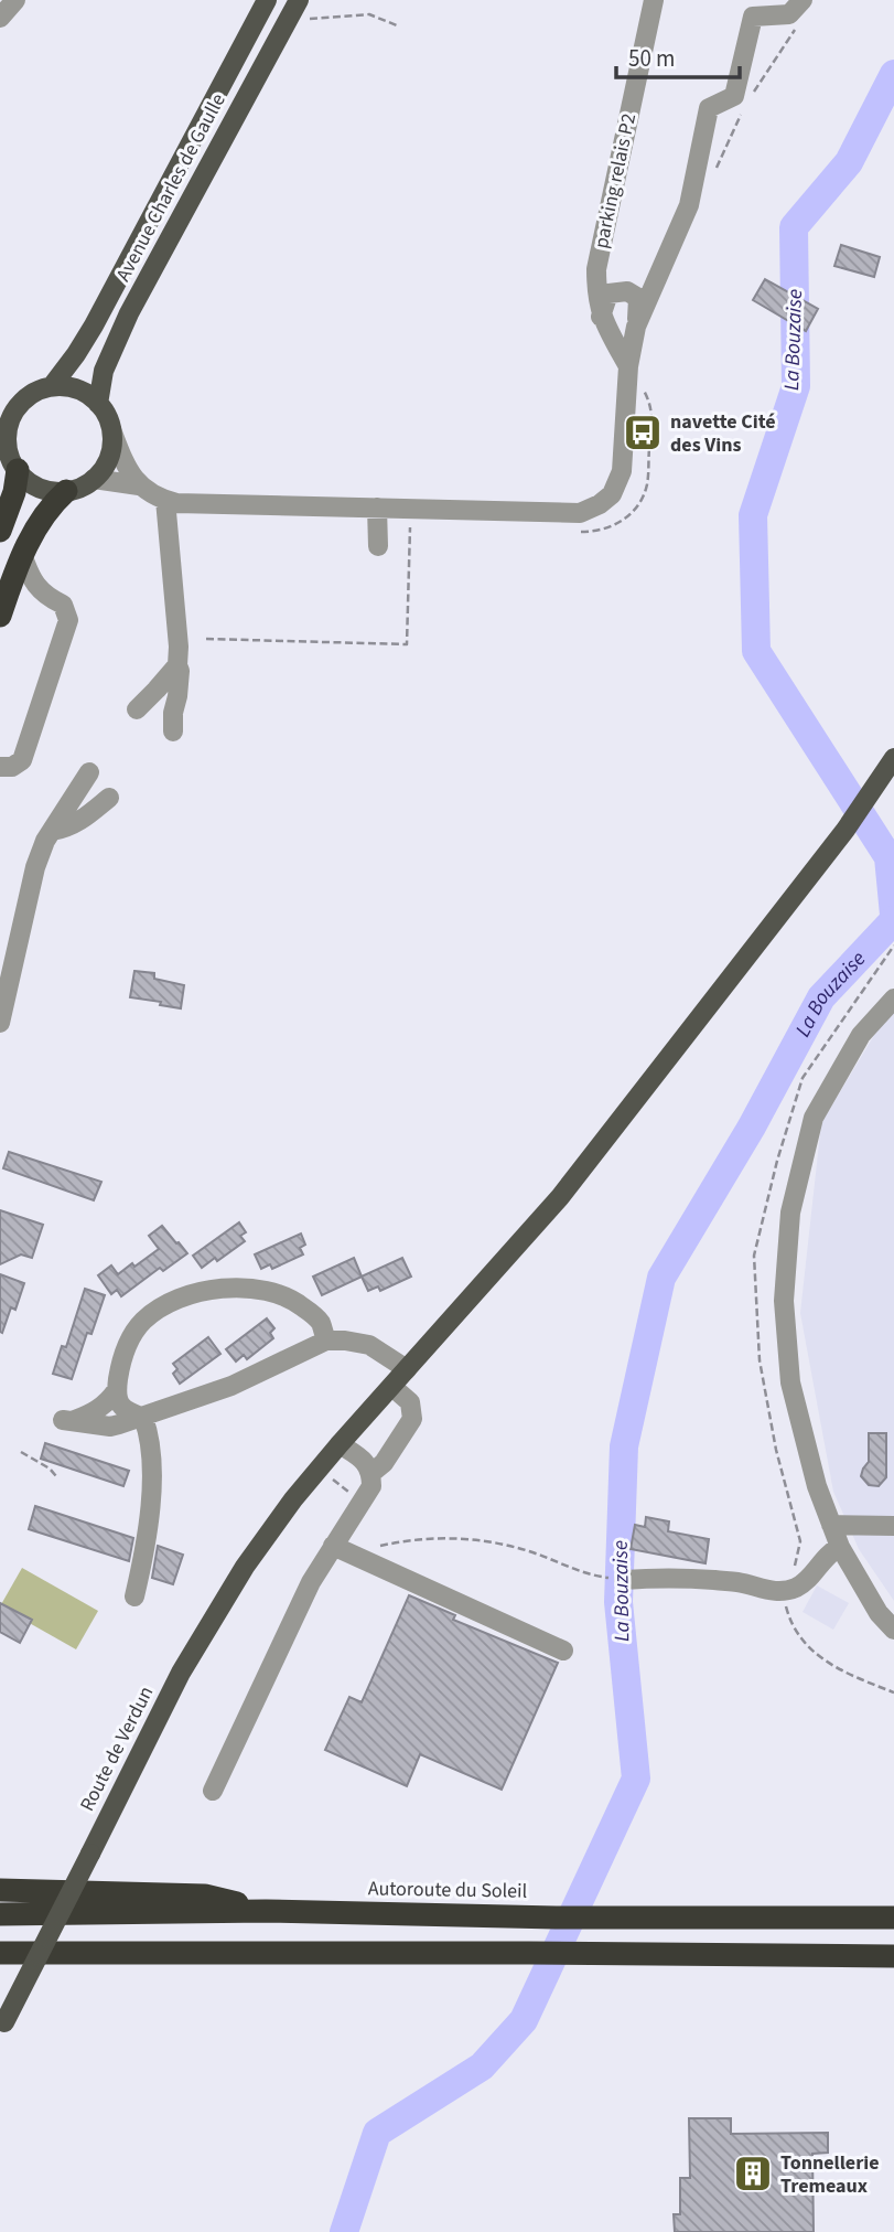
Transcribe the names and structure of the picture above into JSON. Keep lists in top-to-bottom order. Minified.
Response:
{"streets":{"highway":["Autoroute du Soleil"],"main road":["Avenue Charles de Gaulle","Route de Verdun"],"street":["parking relais P2"]},"water":["La Bouzaise"],"places":{"bus stop":["navette Cité des Vins"],"building":["Tonnellerie Tremeaux"]},"scale_bar":"50 m"}
